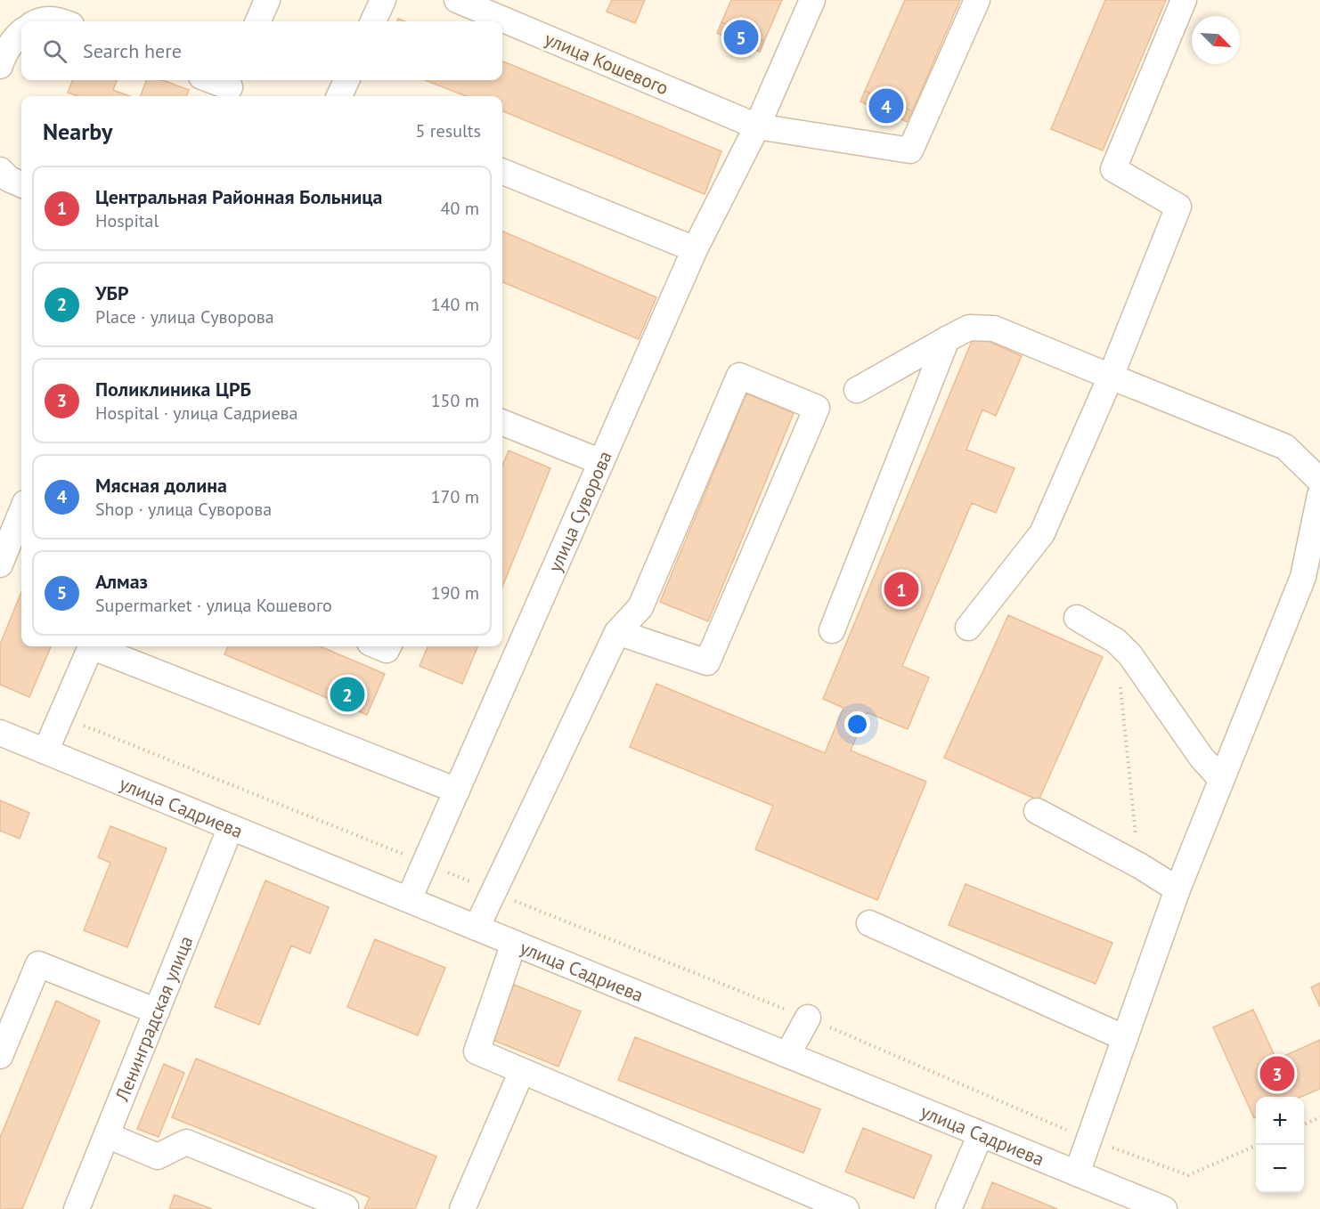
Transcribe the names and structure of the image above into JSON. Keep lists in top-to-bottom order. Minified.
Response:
{"streets":{"street":["улица Кошевого","улица Суворова","улица Садриева","Ленинградская улица"]},"crossings":[["улица Кошевого","улица Суворова"],["улица Суворова","улица Садриева"],["улица Садриева","Ленинградская улица"]],"north":"bottom right","page":{"pins":["5","4","1","2","3"],"search":"Search here","heading":["Nearby","5 results"],"list":[{"mark":"1","name":"Центральная Районная Больница","note":"Hospital","value":"40 m"},{"mark":"2","name":"УБР","note":"Place · улица Суворова","value":"140 m"},{"mark":"3","name":"Поликлиника ЦРБ","note":"Hospital · улица Садриева","value":"150 m"},{"mark":"4","name":"Мясная долина","note":"Shop · улица Суворова","value":"170 m"},{"mark":"5","name":"Алмаз","note":"Supermarket · улица Кошевого","value":"190 m"}],"map_buttons":["+","−"]}}
